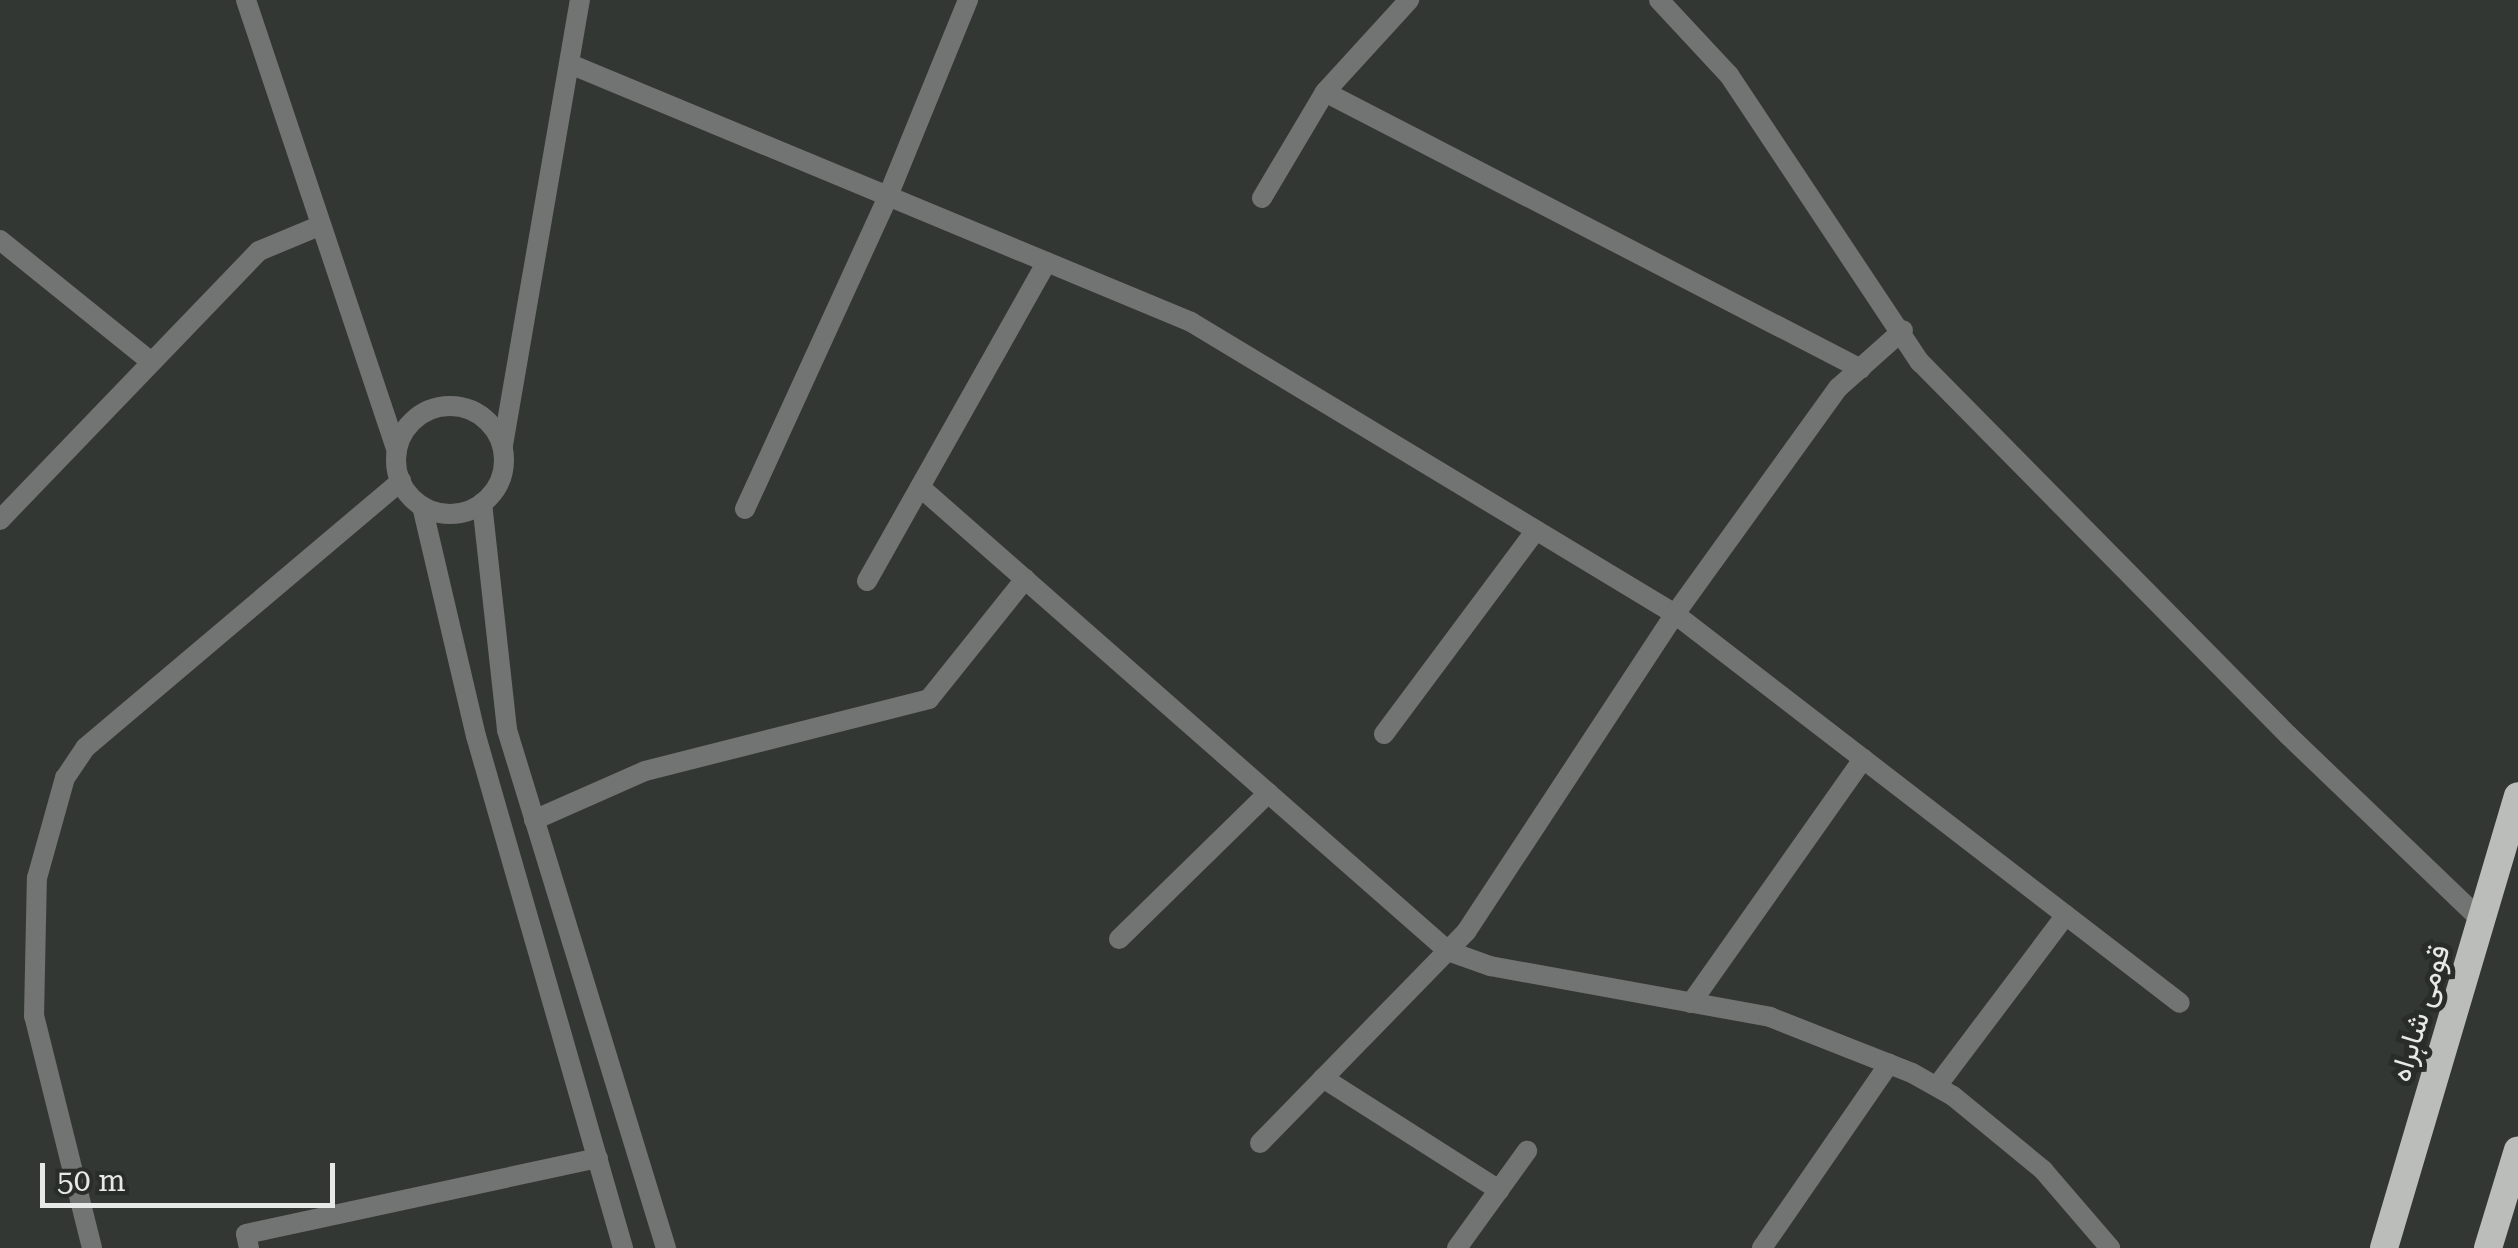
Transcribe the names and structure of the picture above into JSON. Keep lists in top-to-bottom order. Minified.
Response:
{"streets":{"highway":["قومی شاہراہ"]},"scale_bar":"50 m"}
